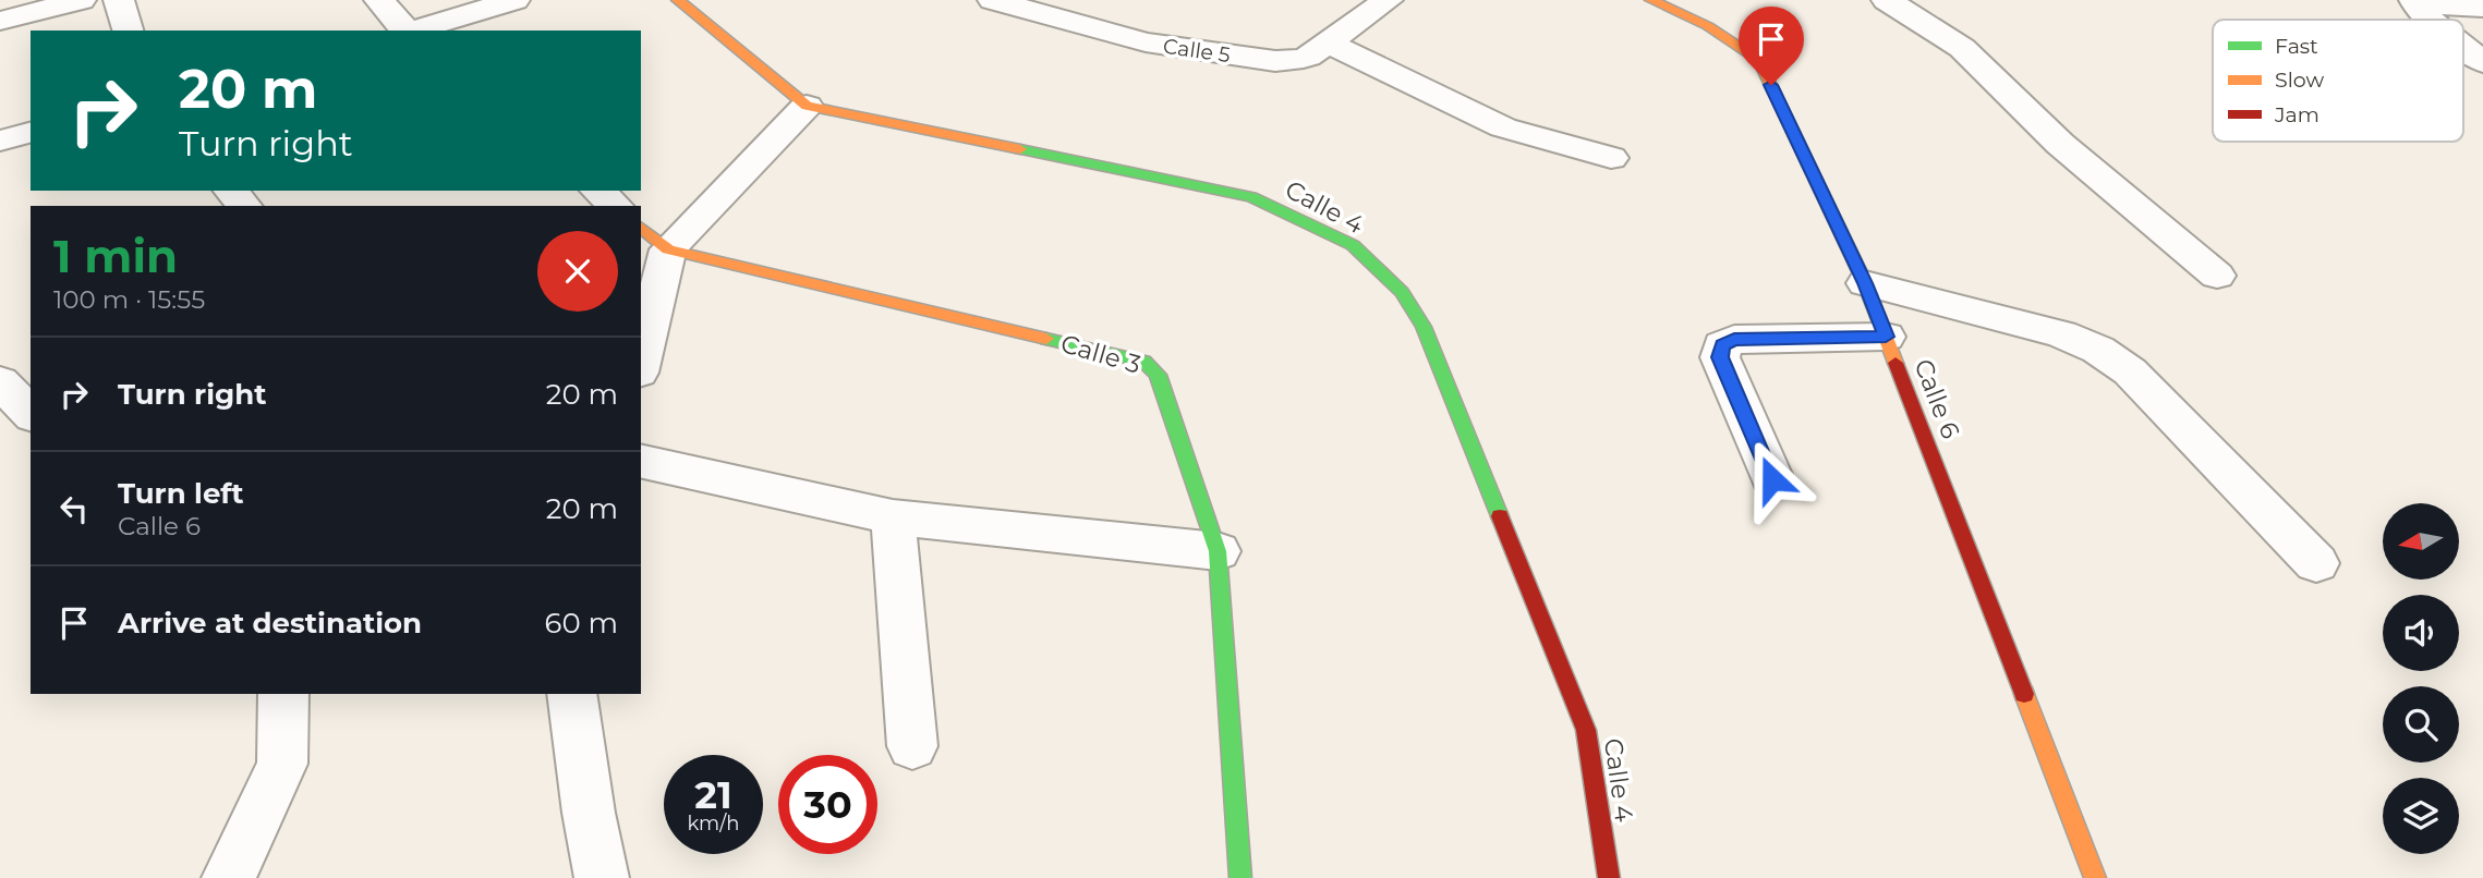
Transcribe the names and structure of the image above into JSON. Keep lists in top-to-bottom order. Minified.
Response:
{"streets":{"street":["Calle 5","Calle 4","Calle 3","Calle 6"]},"legend":["Fast","Slow","Jam"],"north":"left","page":{"turn":["20 m","Turn right"],"heading":["1 min","100 m · 15:55"],"list":[{"name":"Turn right","value":"20 m"},{"name":"Turn left","note":"Calle 6","value":"20 m"},{"name":"Arrive at destination","value":"60 m"}],"speed":"21 km/h","limit":"30"}}
